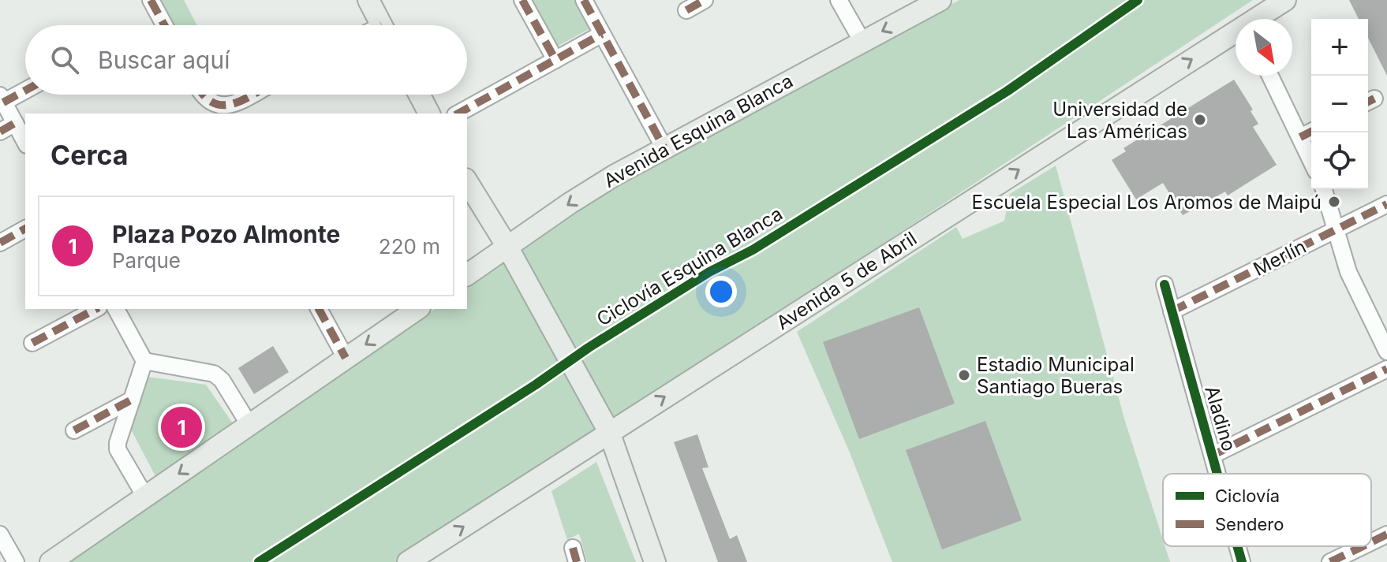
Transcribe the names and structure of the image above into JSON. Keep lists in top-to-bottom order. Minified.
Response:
{"streets":{"main road":["Avenida Esquina Blanca","Avenida 5 de Abril"],"street":["Merlín","Aladino"],"cycle path":["Ciclovía Esquina Blanca"]},"crossings":[["Merlín","Aladino"]],"one_way":["Avenida Esquina Blanca","Avenida 5 de Abril"],"places":["Universidad de Las Américas","Escuela Especial Los Aromos de Maipú","Estadio Municipal Santiago Bueras"],"legend":["Ciclovía","Sendero"],"north":"bottom right","page":{"map_buttons":["+","−"],"search":"Buscar aquí","heading":"Cerca","list":[{"mark":"1","name":"Plaza Pozo Almonte","note":"Parque","value":"220 m"}],"pins":"1"}}
